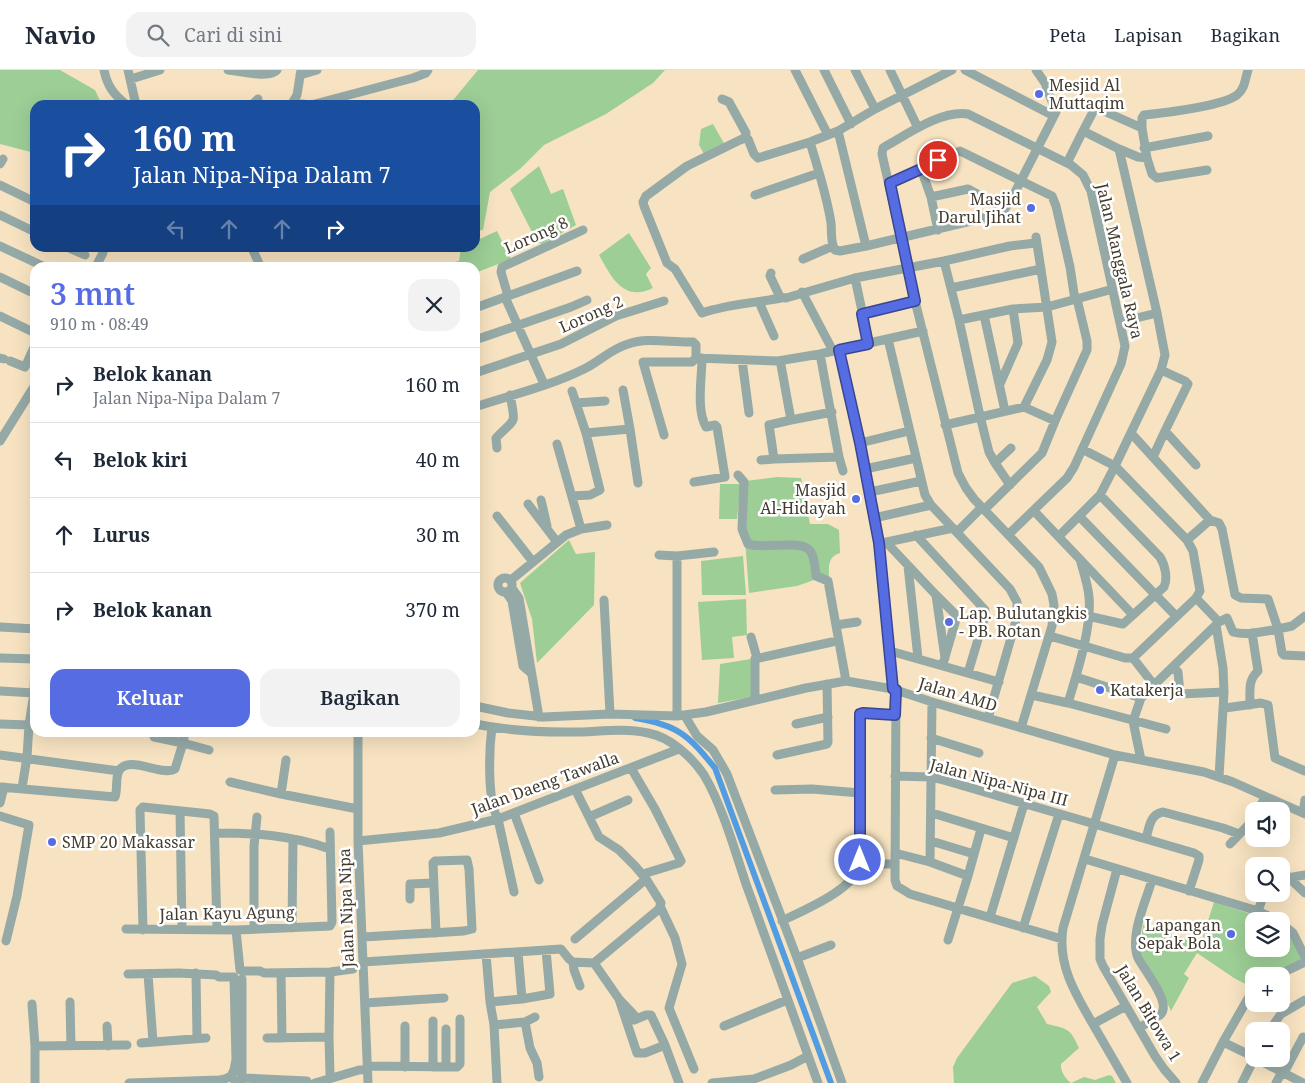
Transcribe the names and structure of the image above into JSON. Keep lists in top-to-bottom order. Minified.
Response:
{"streets":{"street":["Lorong 8","Jalan Manggala Raya","Lorong 2","Jalan AMD","Jalan Nipa-Nipa III","Jalan Daeng Tawalla","Jalan Nipa Nipa","Jalan Kayu Agung","Jalan Bitowa 1"]},"crossings":[["Jalan Manggala Raya","Jalan AMD"],["Jalan Daeng Tawalla","Jalan Nipa Nipa"]],"places":["Mesjid Al Muttaqim","Masjid Darul Jihat","Masjid Al-Hidayah","Lap. Bulutangkis - PB. Rotan","Katakerja","SMP 20 Makassar","Lapangan Sepak Bola"],"page":{"header":"Navio","search":"Cari di sini","nav":["Peta","Lapisan","Bagikan"],"turn":["160 m","Jalan Nipa-Nipa Dalam 7"],"heading":["3 mnt","910 m · 08:49"],"list":[{"name":"Belok kanan","note":"Jalan Nipa-Nipa Dalam 7","value":"160 m"},{"name":"Belok kiri","value":"40 m"},{"name":"Lurus","value":"30 m"},{"name":"Belok kanan","value":"370 m"}],"buttons":["Keluar","Bagikan"],"map_buttons":["+","−"]}}
